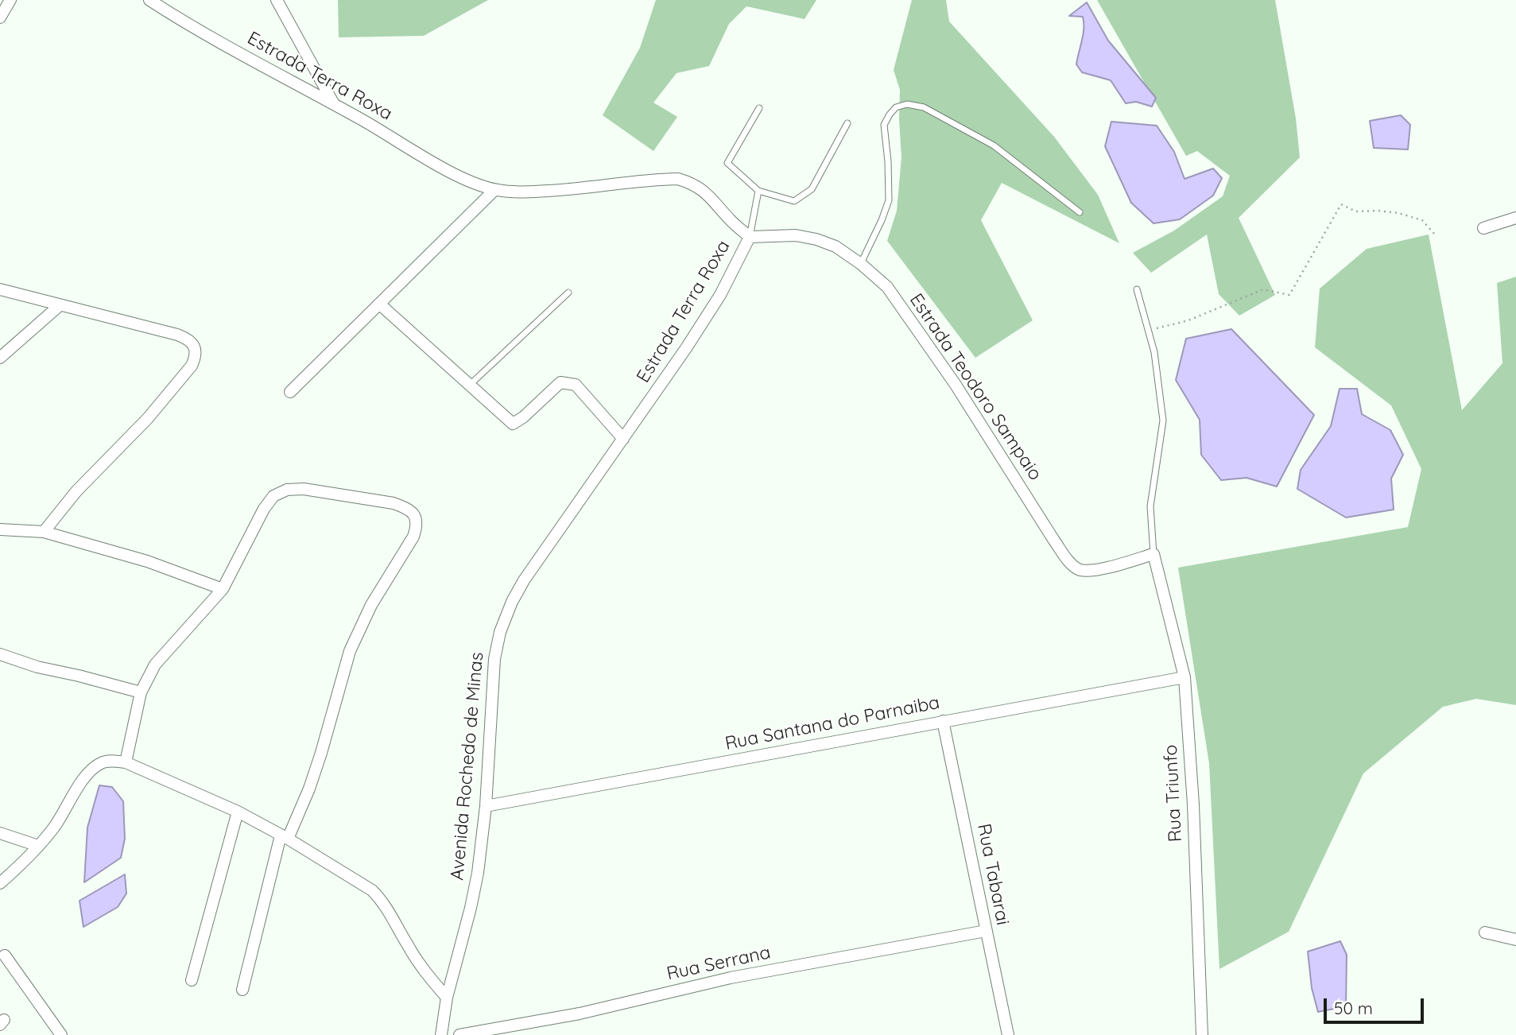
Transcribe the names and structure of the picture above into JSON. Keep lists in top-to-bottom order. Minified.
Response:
{"streets":{"street":["Estrada Terra Roxa","Estrada Teodoro Sampaio","Rua Santana do Parnaiba","Avenida Rochedo de Minas","Rua Triunfo","Rua Tabarai","Rua Serrana"]},"crossings":[["Estrada Terra Roxa","Estrada Teodoro Sampaio"],["Estrada Terra Roxa","Avenida Rochedo de Minas"],["Estrada Teodoro Sampaio","Rua Triunfo"],["Rua Santana do Parnaiba","Avenida Rochedo de Minas"],["Rua Santana do Parnaiba","Rua Triunfo"],["Rua Santana do Parnaiba","Rua Tabarai"],["Rua Tabarai","Rua Serrana"]],"scale_bar":"50 m"}
